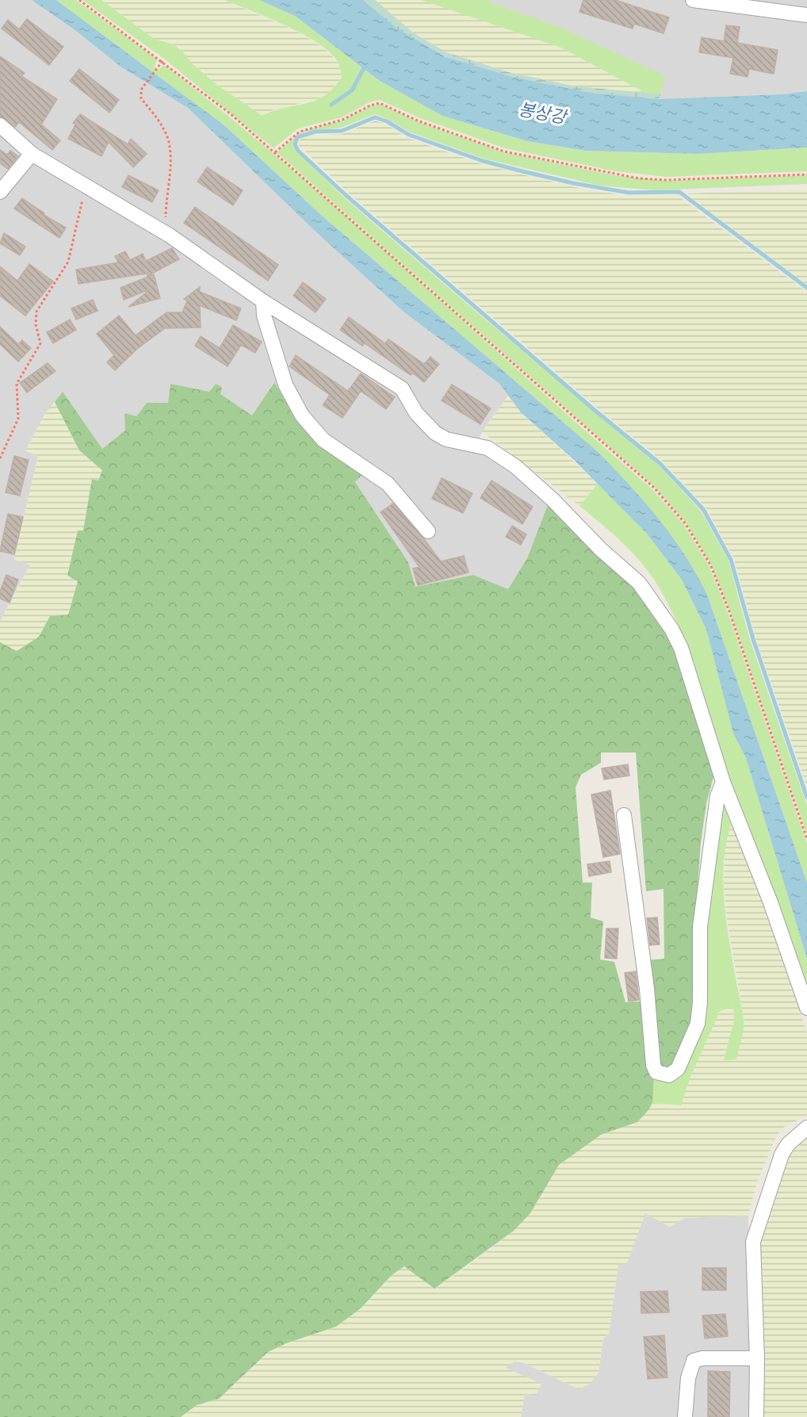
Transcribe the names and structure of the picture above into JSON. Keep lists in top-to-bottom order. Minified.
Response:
{"water":["봉상강"]}
